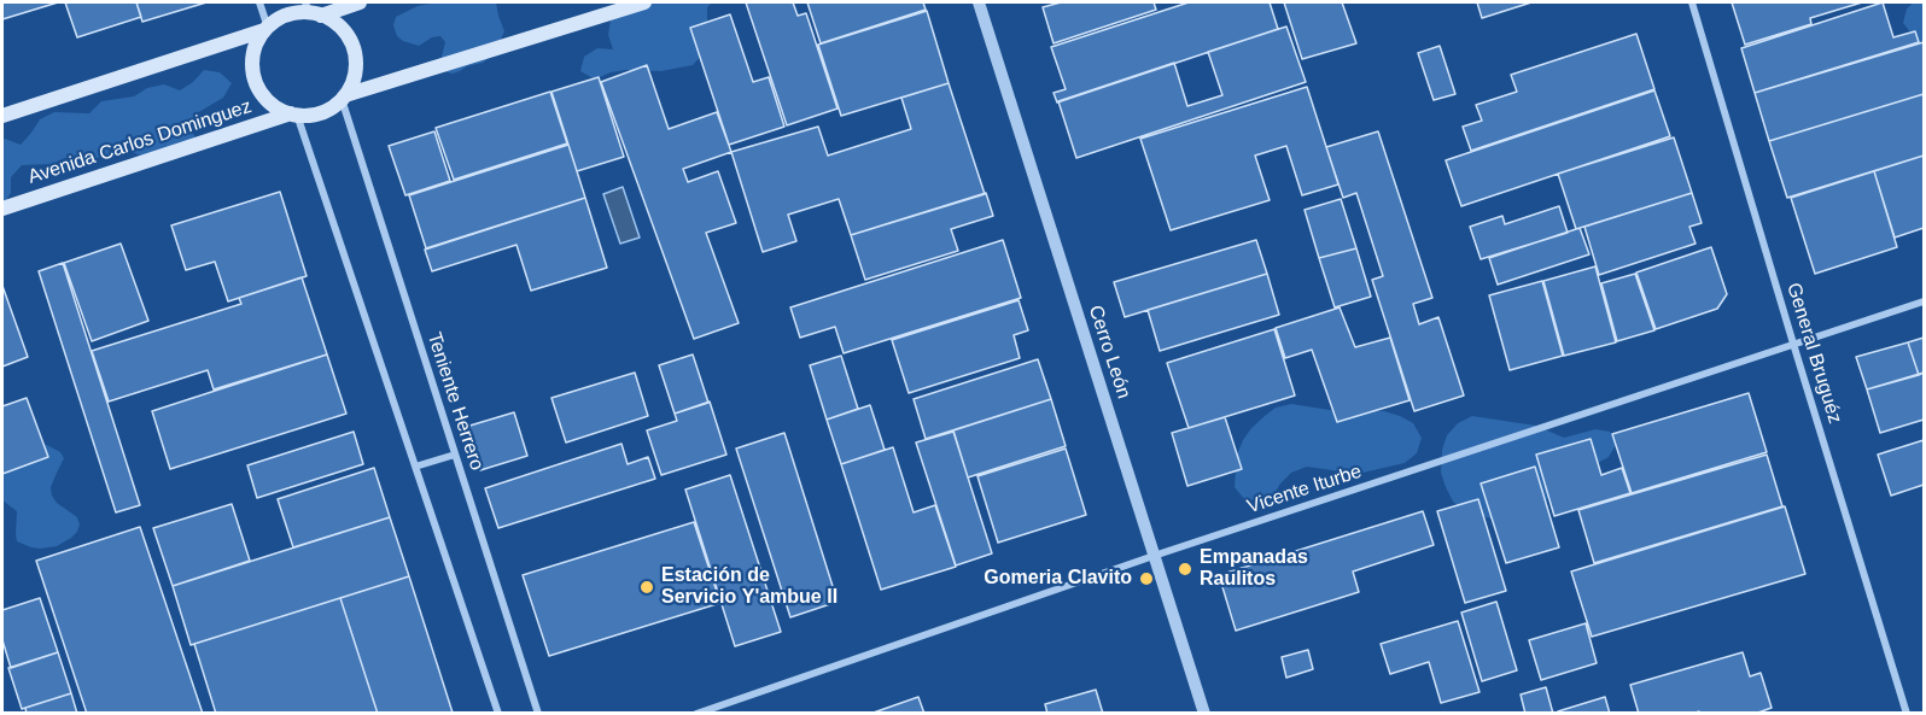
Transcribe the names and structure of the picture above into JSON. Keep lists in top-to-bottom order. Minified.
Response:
{"streets":{"main road":["Avenida Carlos Dominguez"],"street":["Cerro León","General Bruguéz","Teniente Herrero","Vicente Iturbe"]},"crossings":[["Avenida Carlos Dominguez","Teniente Herrero"],["Cerro León","Vicente Iturbe"],["General Bruguéz","Vicente Iturbe"]],"places":["Empanadas Raulitos","Gomeria Clavito","Estación de Servicio Y'ambue II"]}
